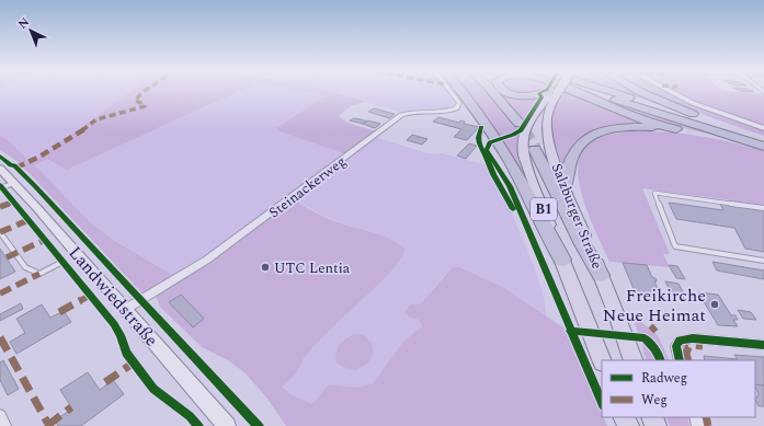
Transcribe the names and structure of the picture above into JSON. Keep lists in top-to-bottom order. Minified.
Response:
{"streets":{"main road":["B1","Salzburger Straße","Landwiedstraße"],"street":["Steinackerweg"]},"crossings":[["Steinackerweg","Landwiedstraße"]],"places":["UTC Lentia","Freikirche Neue Heimat"],"legend":["Radweg","Weg"],"north":"top left"}
